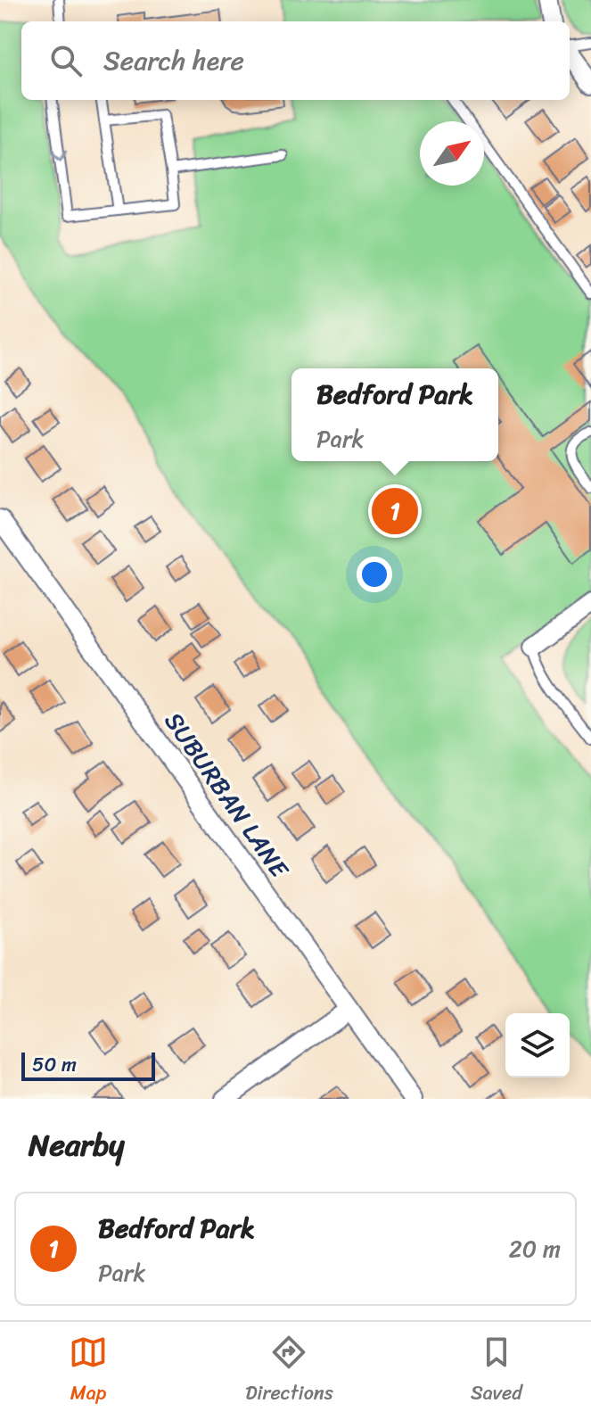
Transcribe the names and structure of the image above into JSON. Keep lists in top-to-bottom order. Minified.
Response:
{"streets":{"street":["SUBURBAN LANE"]},"scale_bar":"50 m","north":"top right","page":{"search":"Search here","popup":["Bedford Park","Park"],"pins":"1","scale":"50 m","heading":"Nearby","list":[{"mark":"1","name":"Bedford Park","note":"Park","value":"20 m"}],"nav":["Map","Directions","Saved"]}}
